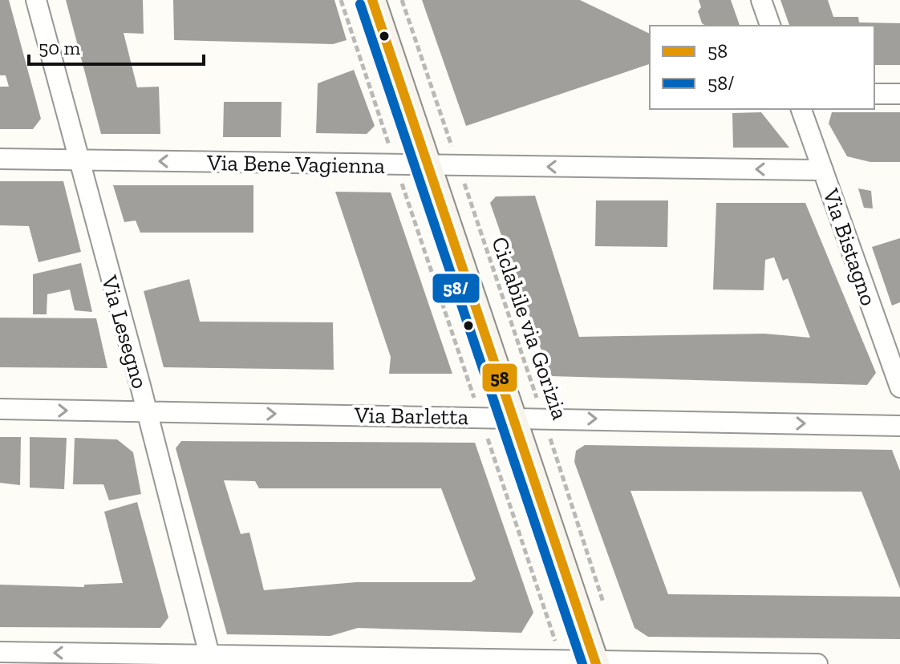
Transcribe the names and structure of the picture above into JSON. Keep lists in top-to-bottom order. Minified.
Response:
{"streets":{"street":["Via Bene Vagienna","Via Bistagno","Via Lesegno","Via Barletta"],"path":["Ciclabile via Gorizia"]},"crossings":[["Via Bene Vagienna","Via Bistagno"],["Via Bene Vagienna","Ciclabile via Gorizia"],["Via Bene Vagienna","Via Lesegno"],["Ciclabile via Gorizia","Via Barletta"],["Via Lesegno","Via Barletta"]],"one_way":["Via Bene Vagienna","Via Barletta"],"lines":["transit line 58","transit line 58/"],"legend":["58","58/"],"scale_bar":"50 m"}
